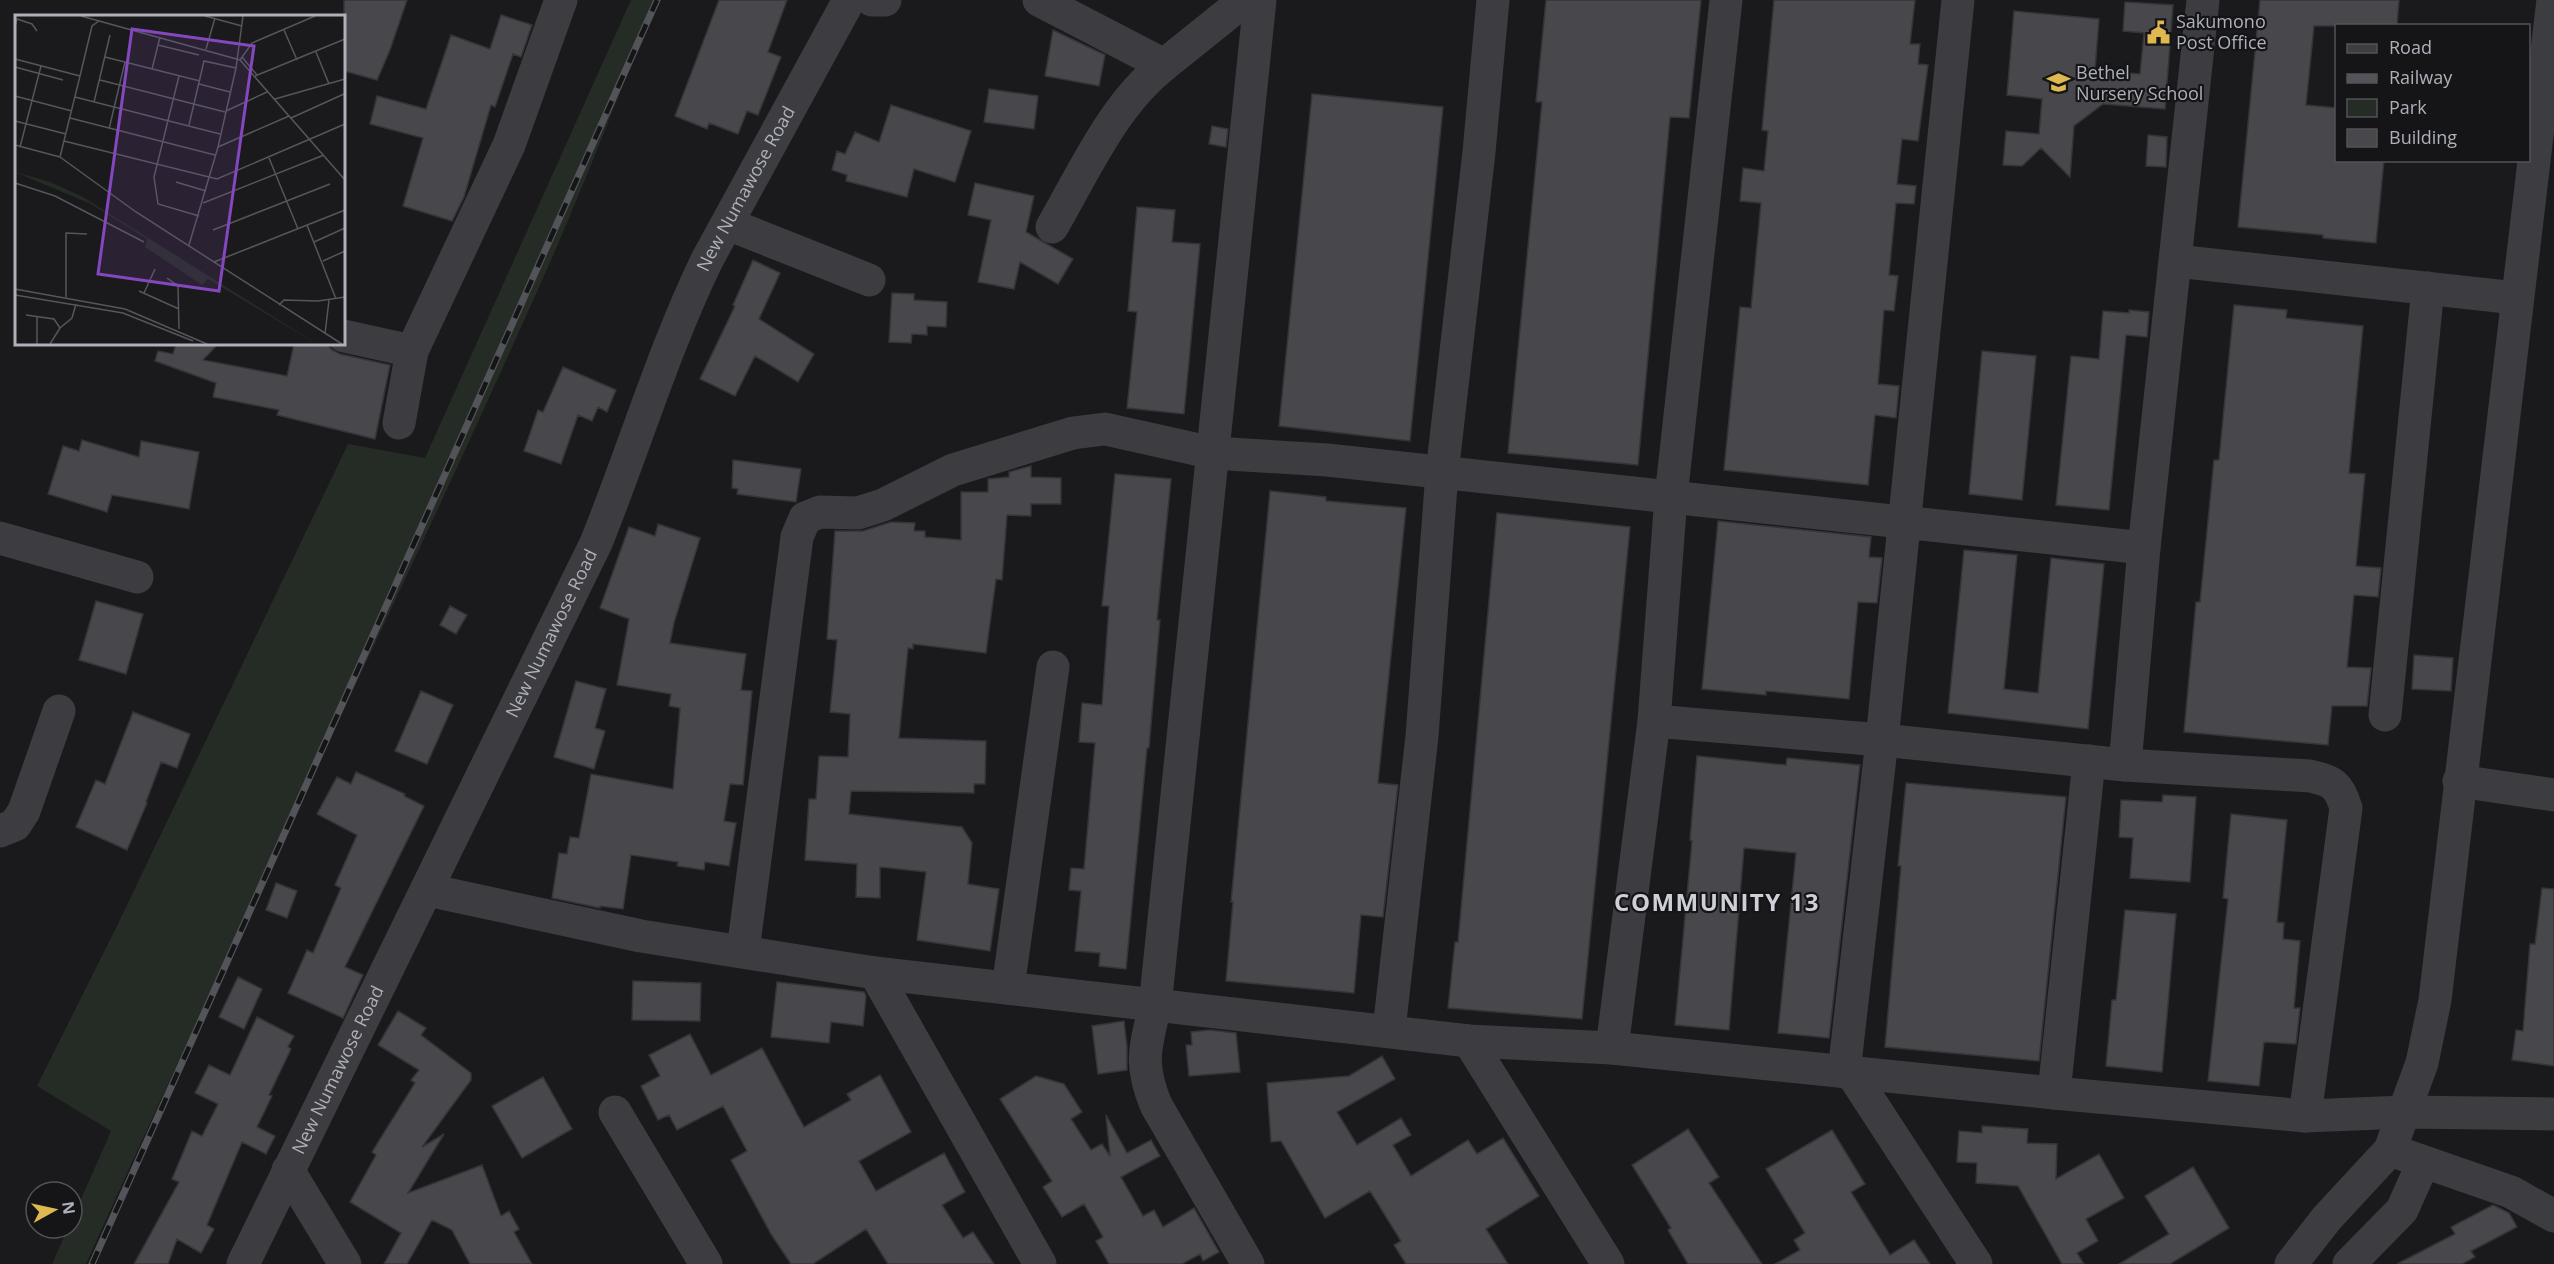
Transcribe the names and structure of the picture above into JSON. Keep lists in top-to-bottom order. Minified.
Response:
{"streets":{"street":["New Numawose Road"]},"districts":["COMMUNITY 13"],"places":{"public building":["Sakumono Post Office"],"school or university":["Bethel Nursery School"]},"legend":["Road","Railway","Park","Building"],"north":"right"}
